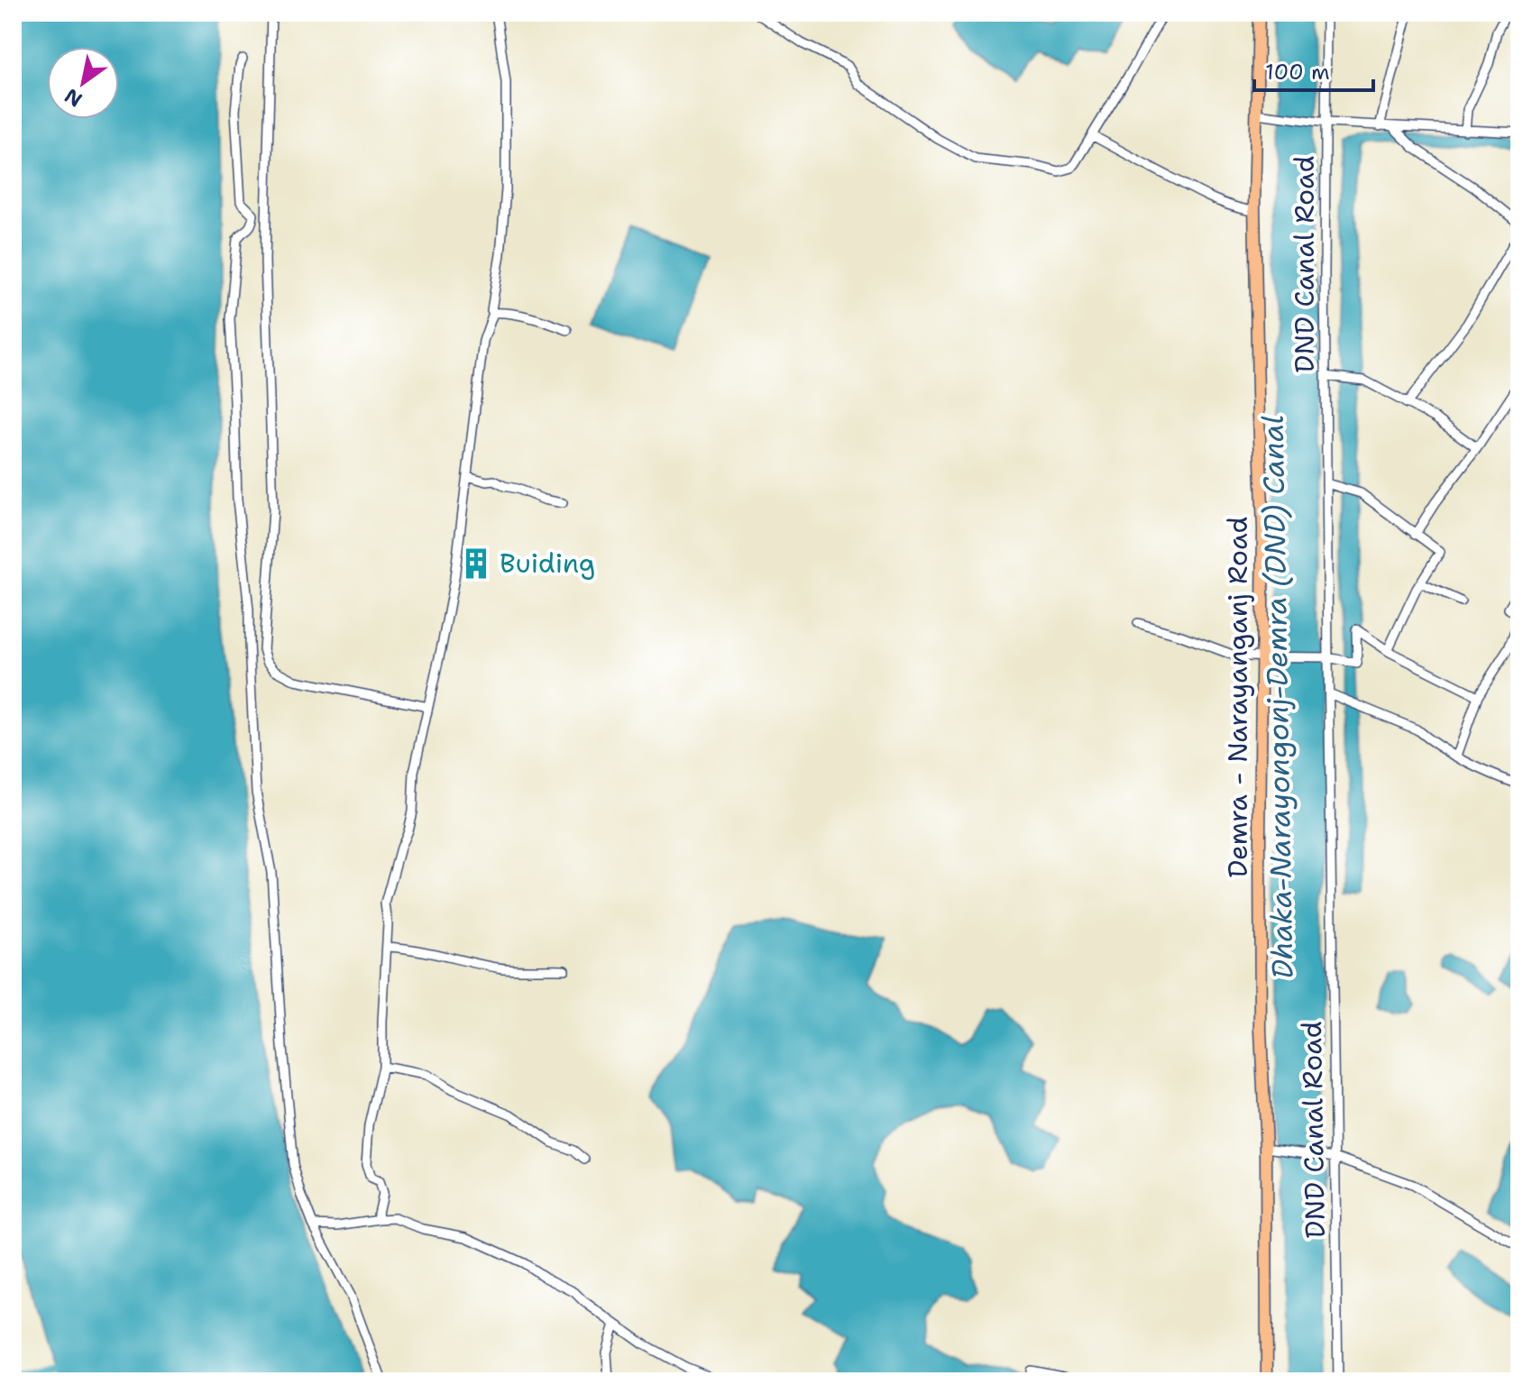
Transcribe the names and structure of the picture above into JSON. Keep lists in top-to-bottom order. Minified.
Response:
{"streets":{"main road":["Demra - Narayanganj Road"],"street":["DND Canal Road"]},"water":["Dhaka-Narayongonj-Demra (DND) Canal"],"places":{"building":["Buiding"]},"scale_bar":"100 m","north":"bottom left"}
